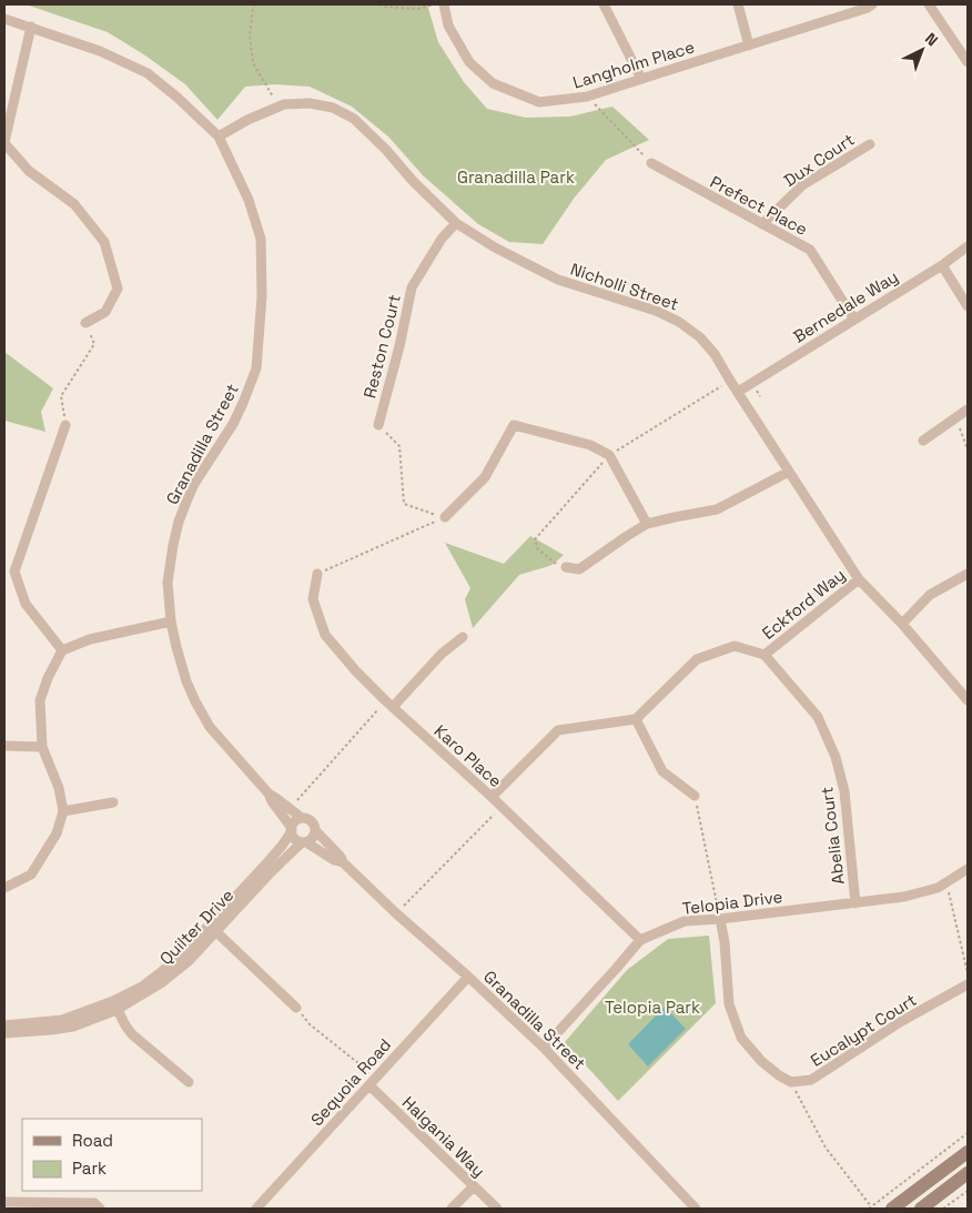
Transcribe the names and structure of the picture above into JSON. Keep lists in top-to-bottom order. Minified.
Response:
{"streets":{"street":["Langholm Place","Dux Court","Prefect Place","Nicholli Street","Bernedale Way","Reston Court","Granadilla Street","Eckford Way","Karo Place","Abelia Court","Telopia Drive","Quilter Drive","Eucalypt Court","Sequoia Road","Halgania Way"]},"crossings":[["Dux Court","Prefect Place"],["Prefect Place","Bernedale Way"],["Nicholli Street","Bernedale Way"],["Nicholli Street","Reston Court"],["Nicholli Street","Granadilla Street"],["Nicholli Street","Eckford Way"],["Granadilla Street","Telopia Drive"],["Granadilla Street","Quilter Drive"],["Granadilla Street","Sequoia Road"],["Eckford Way","Abelia Court"],["Karo Place","Telopia Drive"],["Abelia Court","Telopia Drive"],["Sequoia Road","Halgania Way"]],"parks":["Granadilla Park","Telopia Park"],"legend":["Road","Park"],"north":"top right"}
